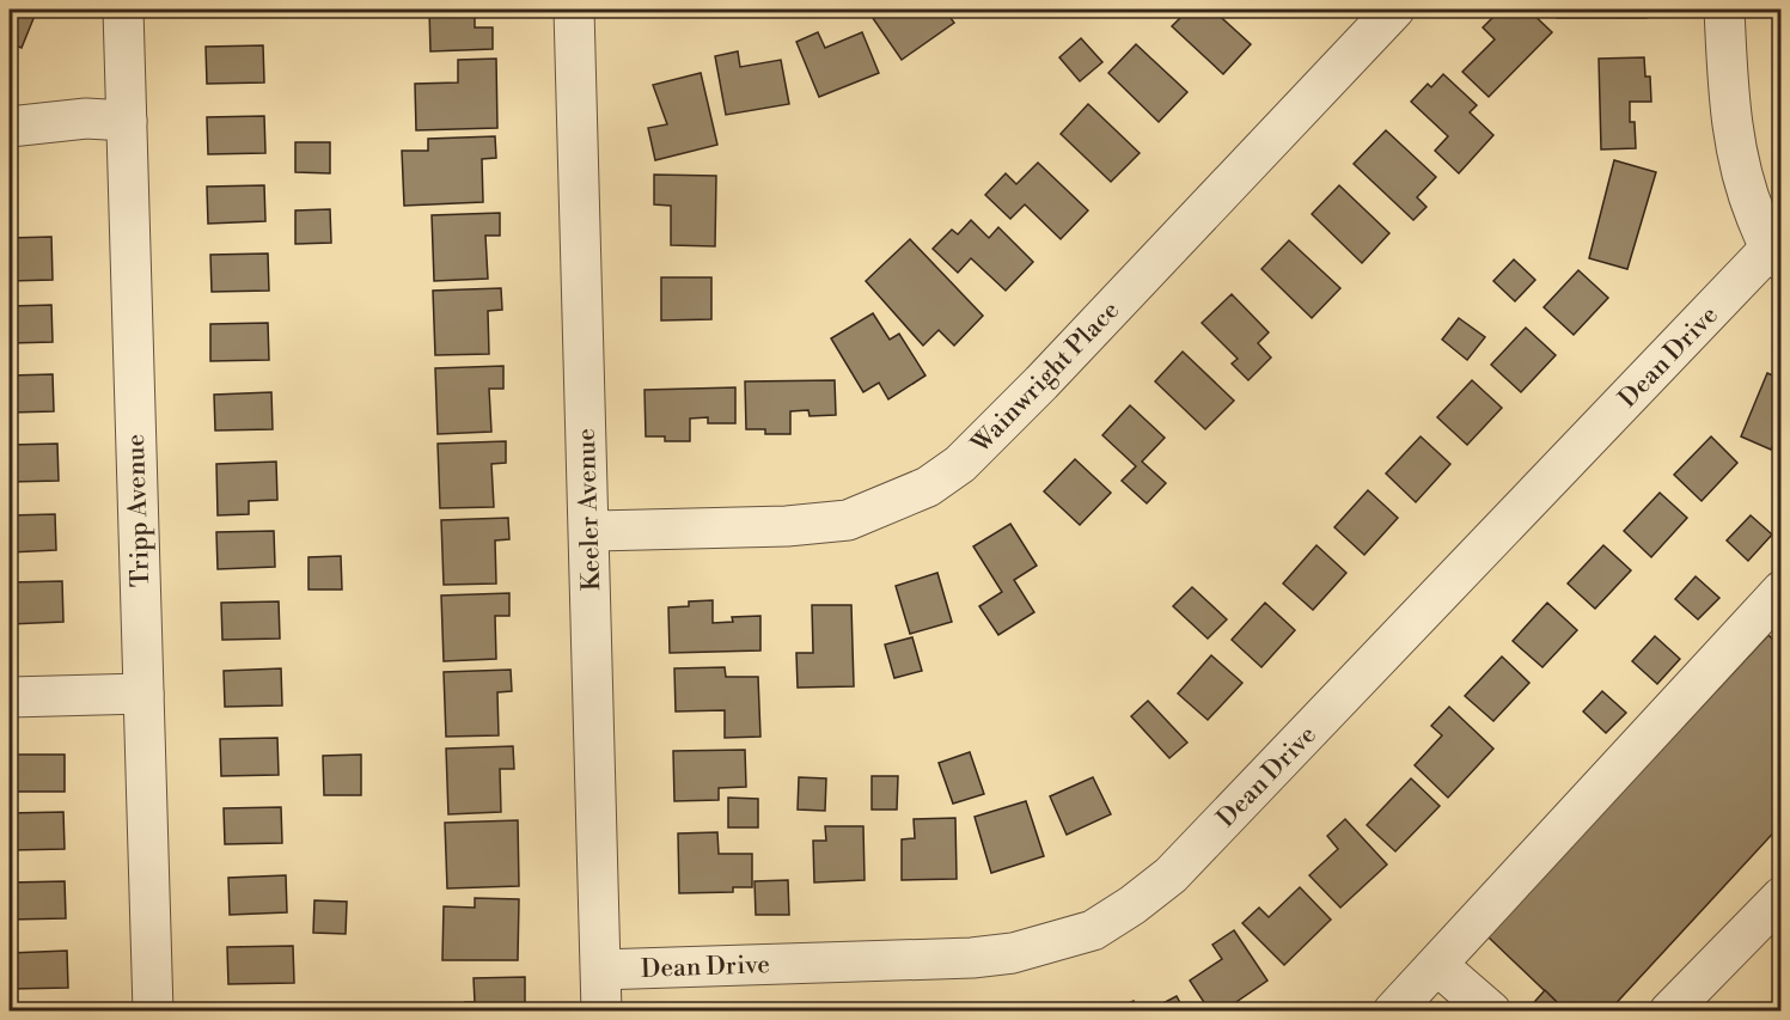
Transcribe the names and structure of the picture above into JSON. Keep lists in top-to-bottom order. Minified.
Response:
{"streets":{"street":["Dean Drive","Wainwright Place","Keeler Avenue","Tripp Avenue"]},"crossings":[["Dean Drive","Keeler Avenue"],["Wainwright Place","Keeler Avenue"]]}
